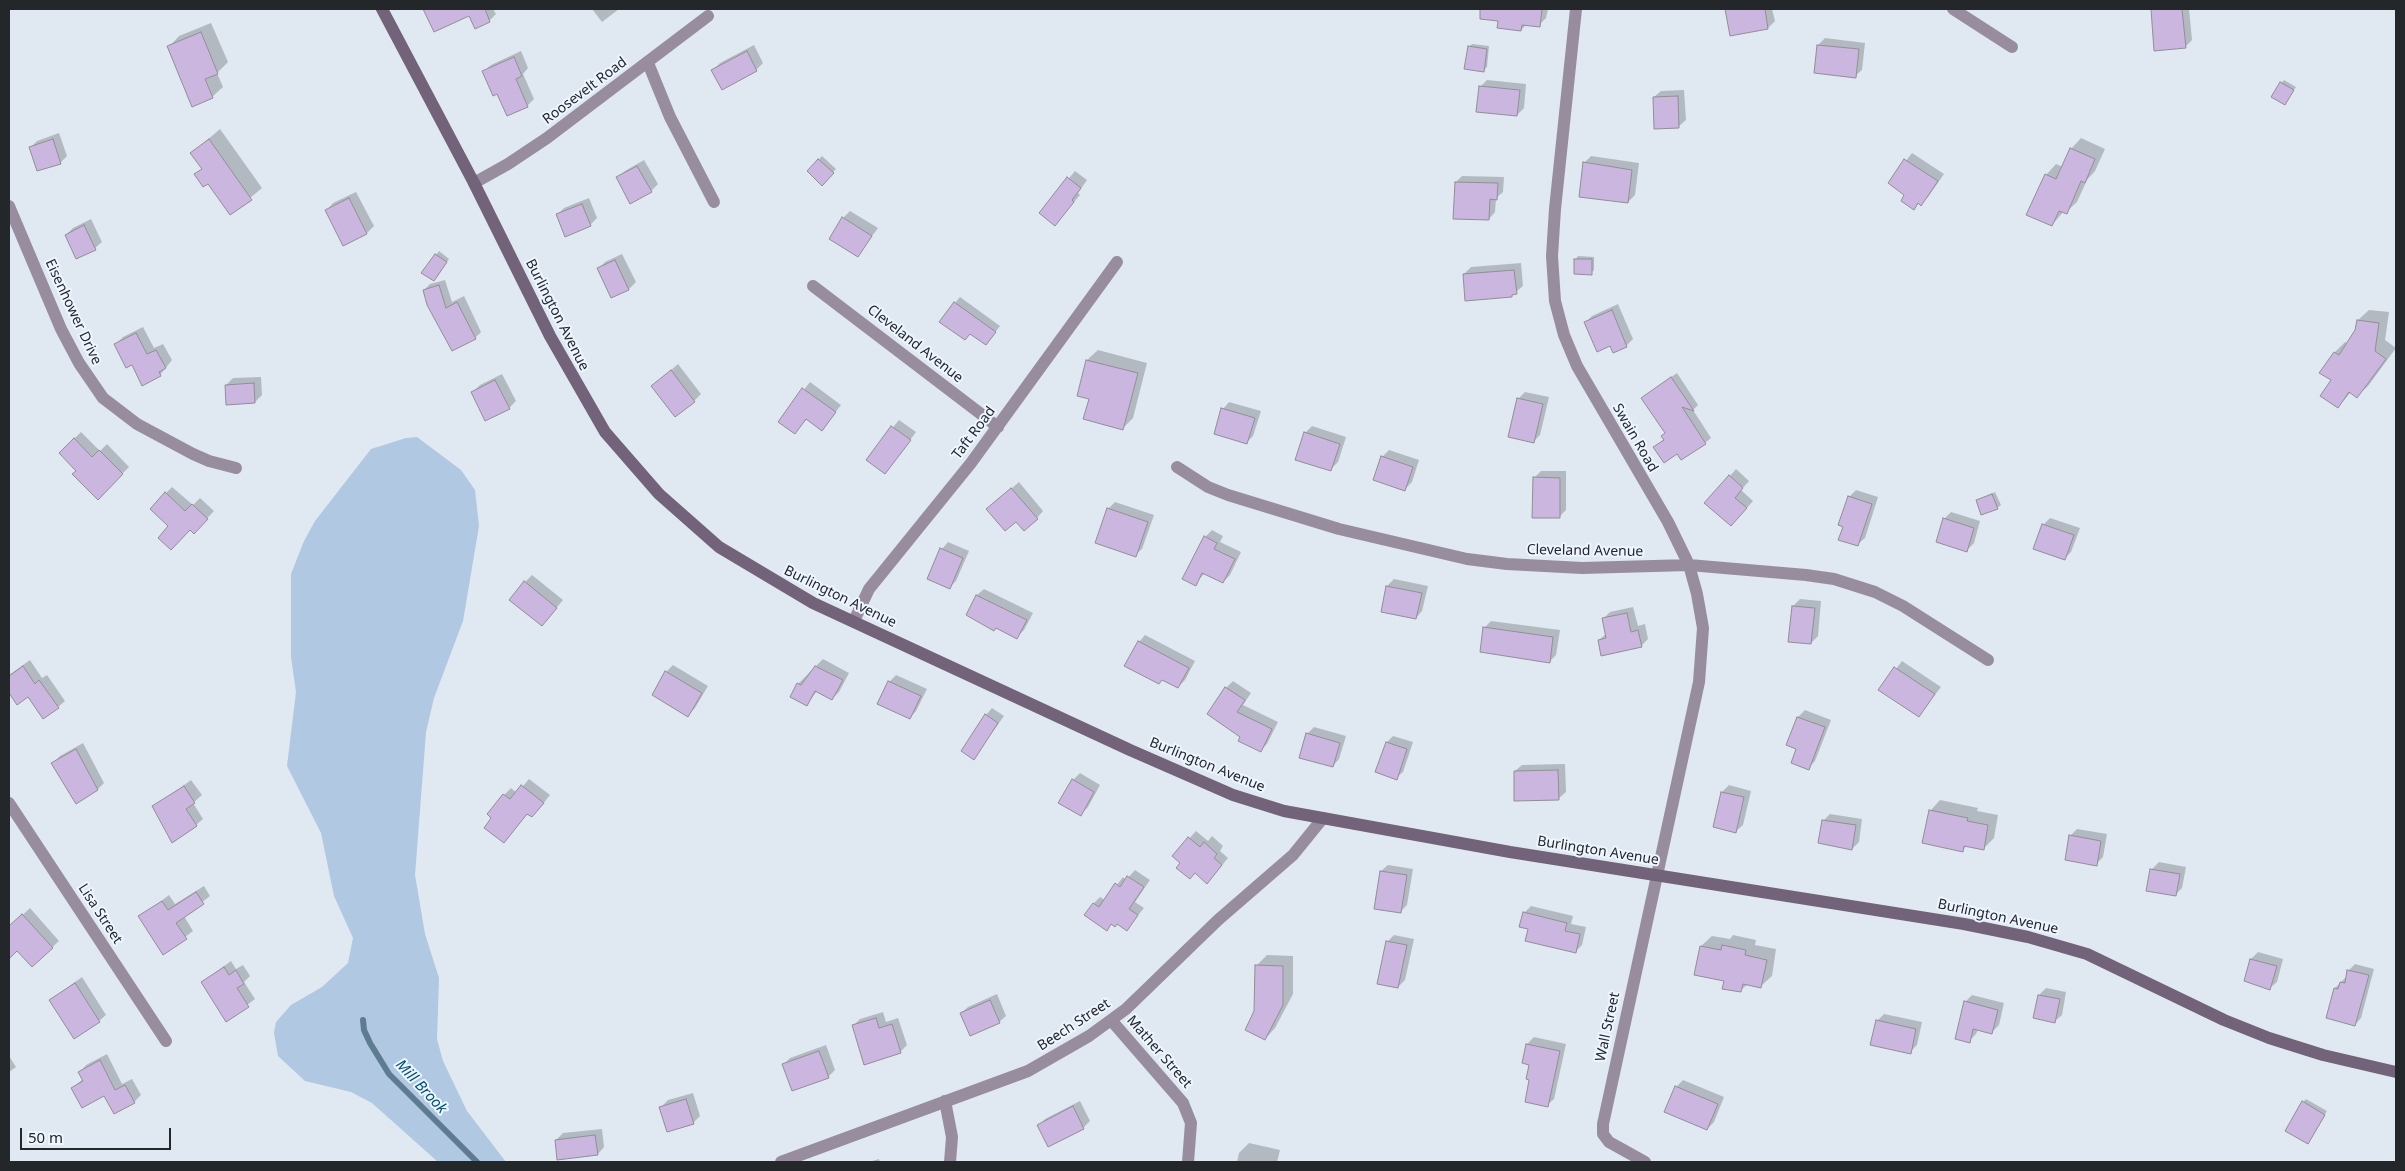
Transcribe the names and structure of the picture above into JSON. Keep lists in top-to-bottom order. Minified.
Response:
{"streets":{"main road":["Burlington Avenue"],"street":["Roosevelt Road","Eisenhower Drive","Cleveland Avenue","Taft Road","Swain Road","Lisa Street","Beech Street","Wall Street","Mather Street"]},"crossings":[["Roosevelt Road","Burlington Avenue"],["Burlington Avenue","Taft Road"],["Burlington Avenue","Swain Road"],["Burlington Avenue","Beech Street"],["Burlington Avenue","Wall Street"],["Cleveland Avenue","Taft Road"],["Cleveland Avenue","Swain Road"],["Swain Road","Wall Street"],["Beech Street","Mather Street"]],"water":["Mill Brook"],"scale_bar":"50 m"}
